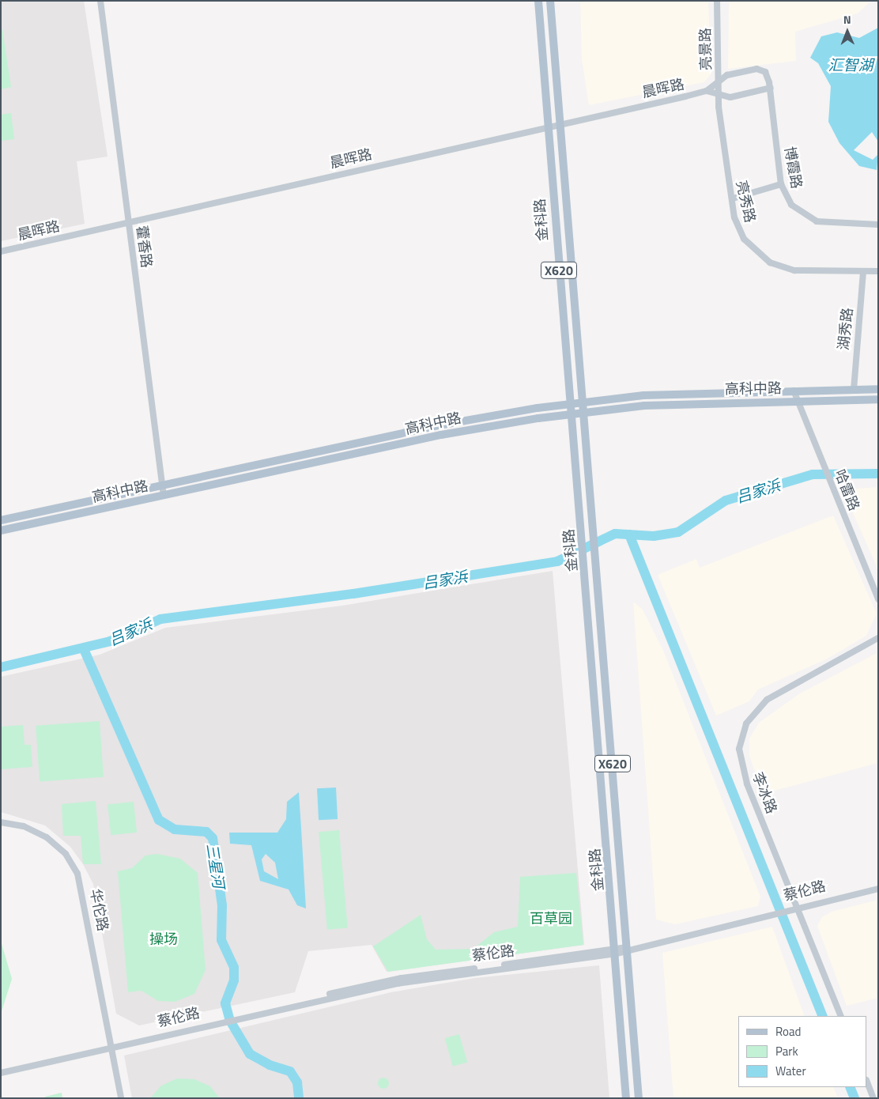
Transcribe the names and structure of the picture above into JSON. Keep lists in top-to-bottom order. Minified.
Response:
{"streets":{"main road":["金科路","X620","高科中路"],"street":["亮景路","晨晖路","博霞路","亮秀路","藿香路","湖秀路","哈雷路","李冰路","蔡伦路","华佗路"]},"crossings":[["亮景路","晨晖路"],["亮景路","亮秀路"],["晨晖路","亮秀路"],["晨晖路","金科路"],["晨晖路","藿香路"],["亮秀路","湖秀路"],["金科路","高科中路"],["金科路","蔡伦路"],["藿香路","高科中路"],["湖秀路","高科中路"],["高科中路","哈雷路"],["李冰路","蔡伦路"],["蔡伦路","华佗路"]],"water":["汇智湖","吕家浜","三星河"],"parks":["百草园","操场"],"legend":["Road","Park","Water"],"north":"top"}
